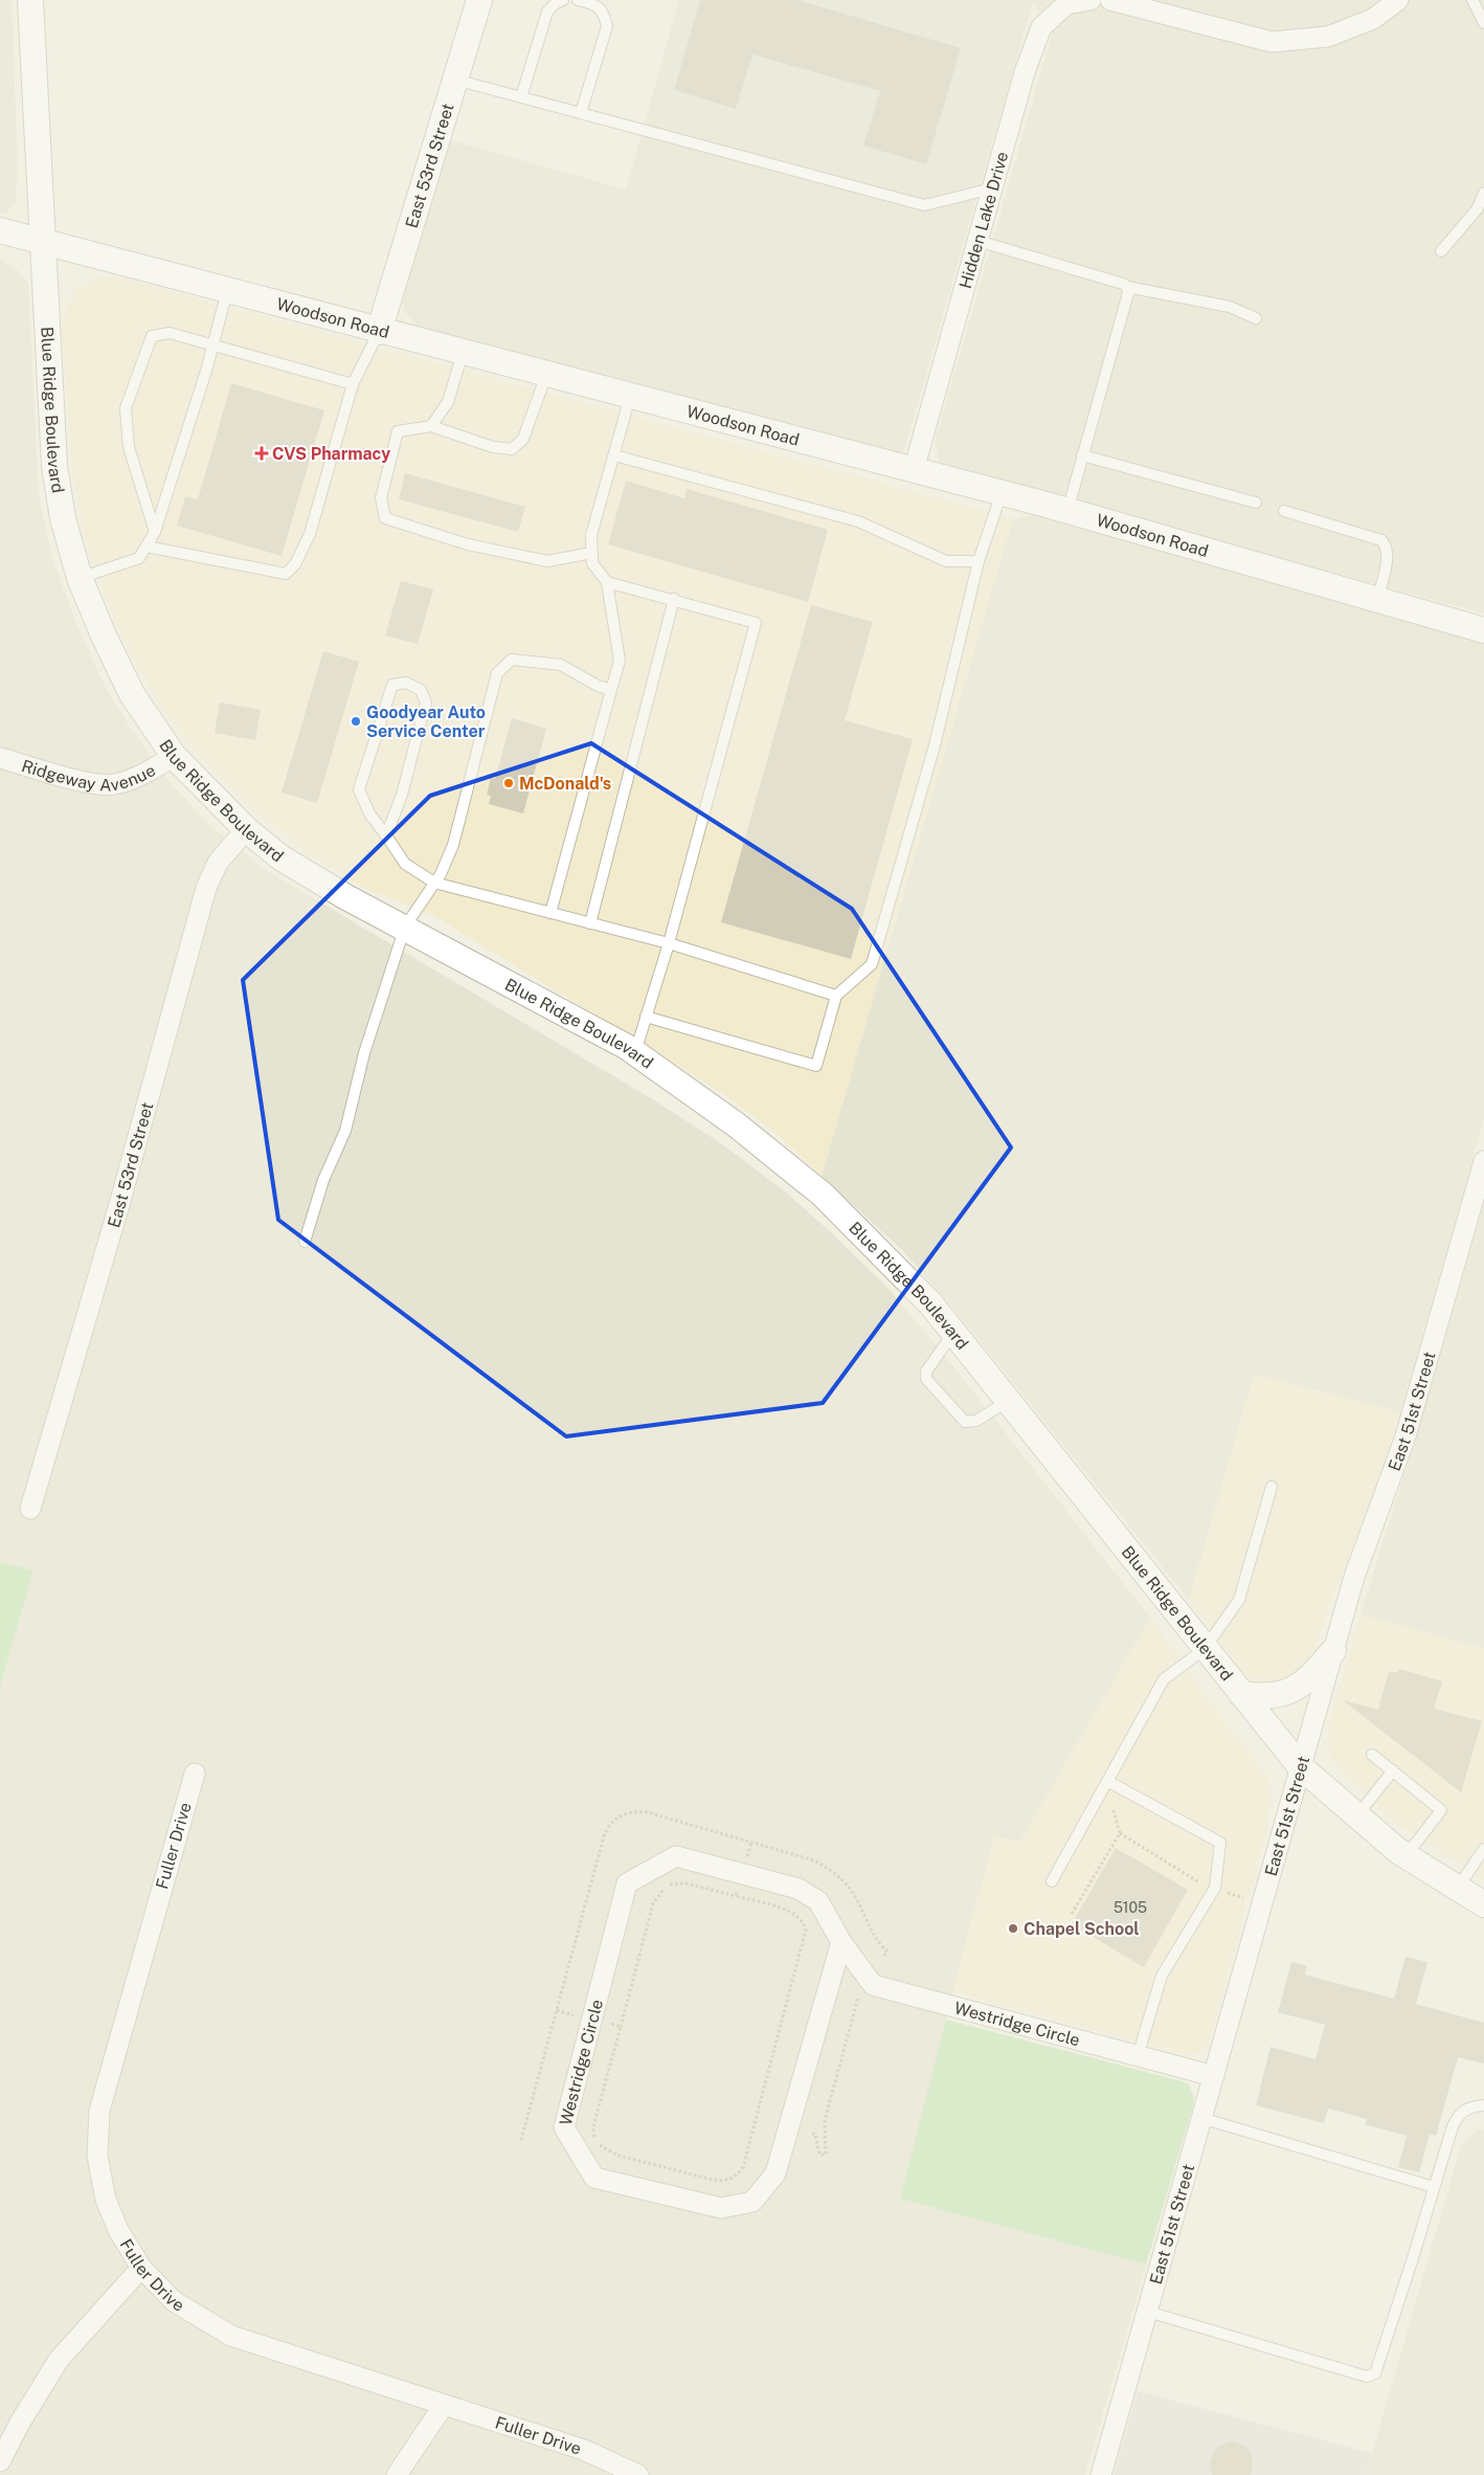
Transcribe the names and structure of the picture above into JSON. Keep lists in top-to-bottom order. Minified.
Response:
{"streets":{"street":["East 53rd Street","Hidden Lake Drive","Woodson Road","Blue Ridge Boulevard","Ridgeway Avenue","East 51st Street","Fuller Drive","Westridge Circle"]},"crossings":[["East 53rd Street","Woodson Road"],["East 53rd Street","Blue Ridge Boulevard"],["Hidden Lake Drive","Woodson Road"],["Woodson Road","Blue Ridge Boulevard"],["Blue Ridge Boulevard","Ridgeway Avenue"],["Blue Ridge Boulevard","East 51st Street"],["East 51st Street","Westridge Circle"]],"places":{"health":["CVS Pharmacy"],"other":["Goodyear Auto Service Center","McDonald's","Chapel School"]},"house_numbers":["5105"]}
